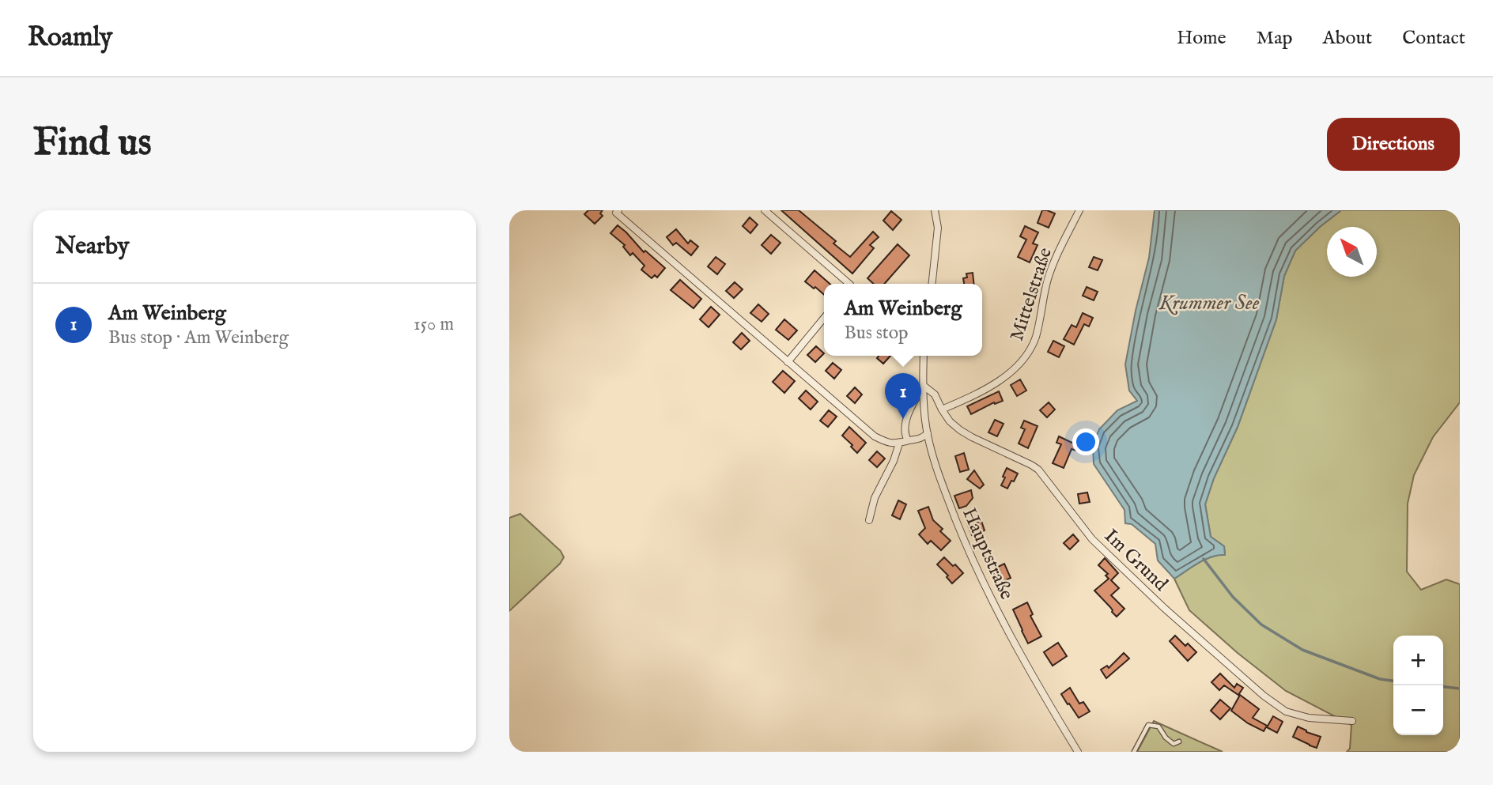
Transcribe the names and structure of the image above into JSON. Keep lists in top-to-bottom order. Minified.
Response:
{"streets":{"street":["Mittelstraße","Hauptstraße","Im Grund"]},"crossings":[["Mittelstraße","Im Grund"],["Hauptstraße","Im Grund"]],"water":["Krummer See"],"north":"top left","page":{"header":"Roamly","nav":["Home","Map","About","Contact"],"buttons":"Directions","title":"Find us","heading":"Nearby","list":[{"mark":"1","name":"Am Weinberg","note":"Bus stop · Am Weinberg","value":"150 m"}],"popup":["Am Weinberg","Bus stop"],"pins":"1","map_buttons":["+","−"]}}
